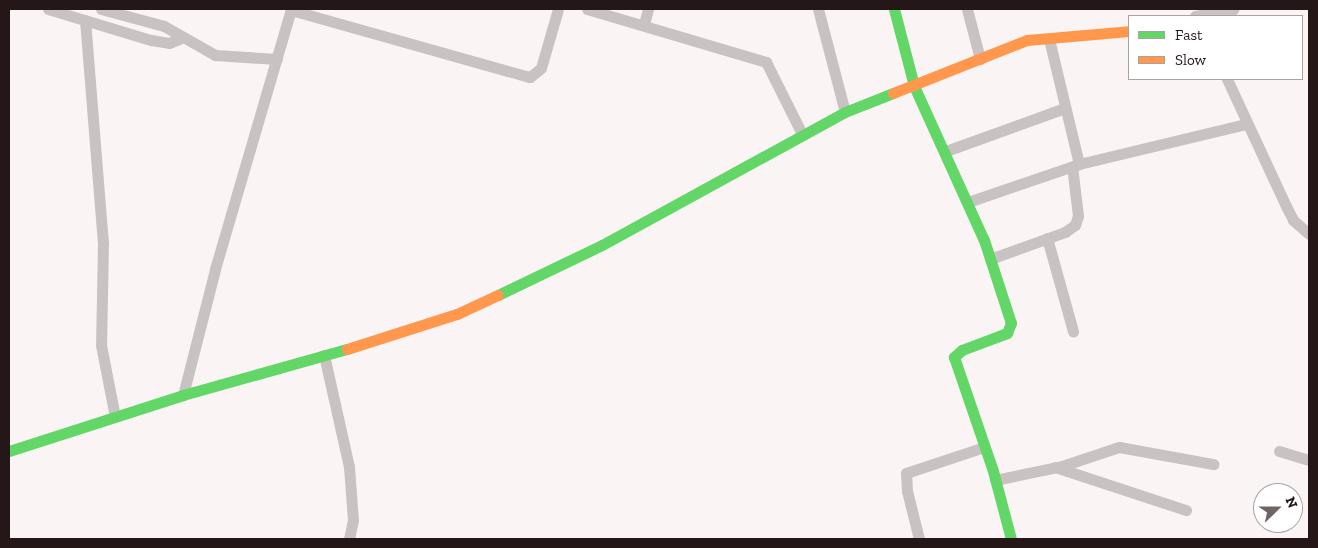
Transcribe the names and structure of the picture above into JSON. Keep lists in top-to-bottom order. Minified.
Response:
{"legend":["Fast","Slow"],"north":"right"}
